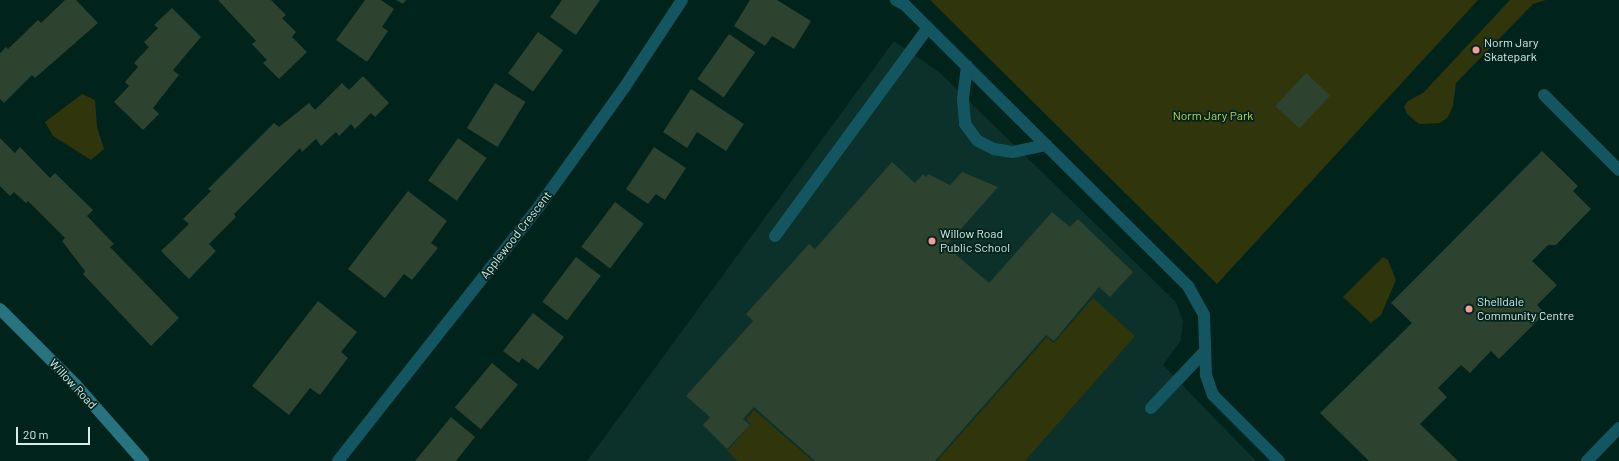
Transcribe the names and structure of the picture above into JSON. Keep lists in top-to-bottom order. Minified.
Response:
{"streets":{"main road":["Willow Road"],"street":["Applewood Crescent"]},"parks":["Norm Jary Park"],"places":["Norm Jary Skatepark","Willow Road Public School","Shelldale Community Centre"],"scale_bar":"20 m"}
